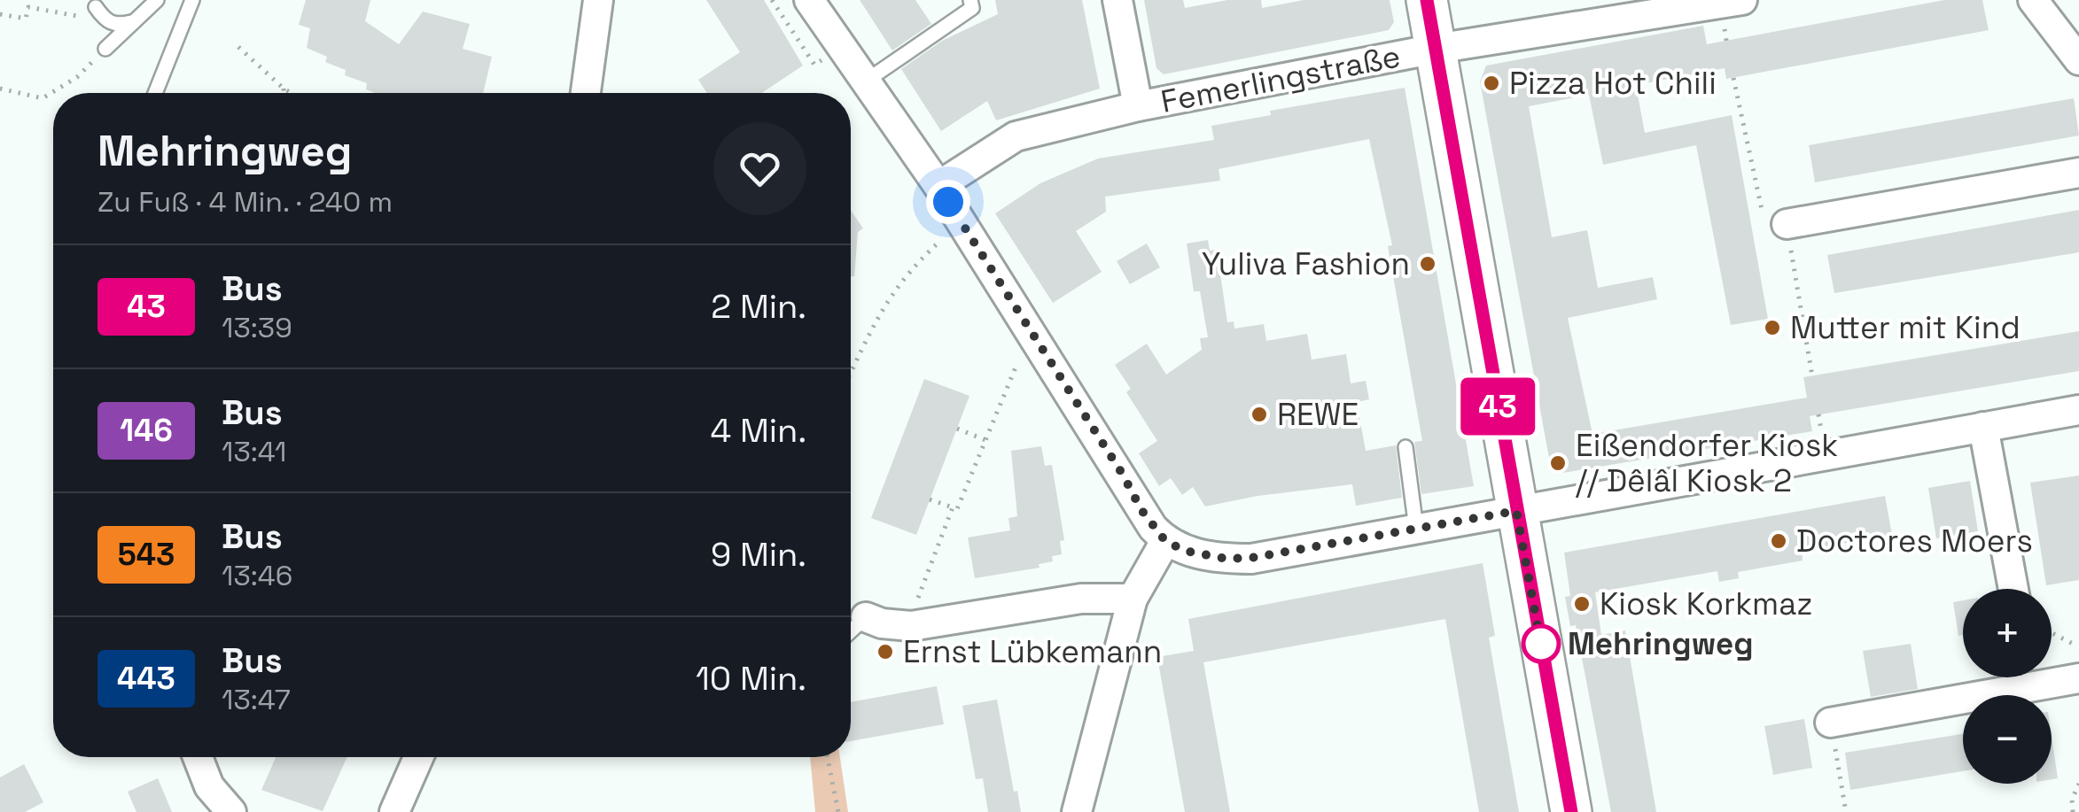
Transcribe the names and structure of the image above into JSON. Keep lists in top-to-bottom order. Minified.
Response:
{"streets":{"street":["Femerlingstraße"]},"places":["Pizza Hot Chili","Yuliva Fashion","Mutter mit Kind","REWE","Eißendorfer Kiosk // Dêlâl Kiosk 2","Doctores Moers","Kiosk Korkmaz","Mehringweg","Ernst Lübkemann"],"lines":["bus line 43"],"page":{"on_map":"43","heading":["Mehringweg","Zu Fuß · 4 Min. · 240 m"],"list":[{"mark":"43","name":"Bus","note":"13:39","value":"2 Min."},{"mark":"146","name":"Bus","note":"13:41","value":"4 Min."},{"mark":"543","name":"Bus","note":"13:46","value":"9 Min."},{"mark":"443","name":"Bus","note":"13:47","value":"10 Min."}],"map_buttons":["+","−"]}}
